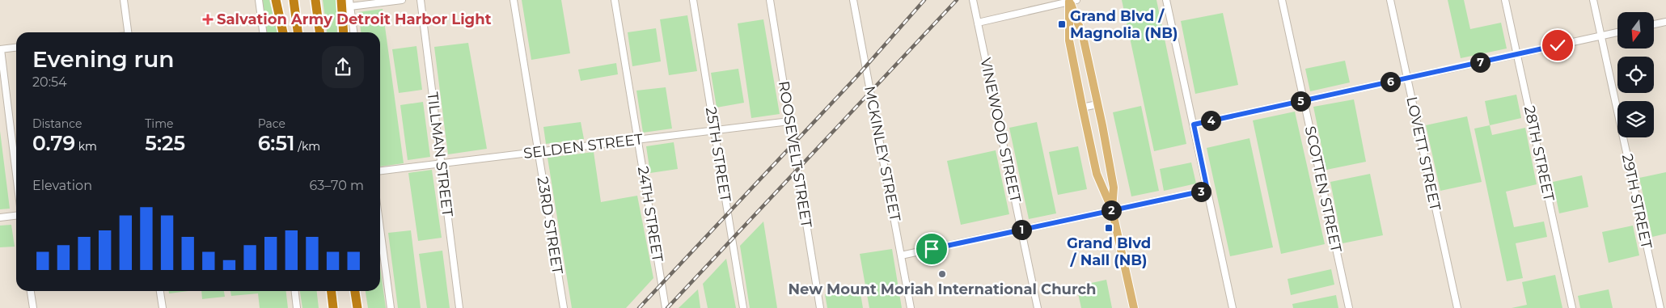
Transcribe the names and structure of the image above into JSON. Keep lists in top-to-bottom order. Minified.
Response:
{"streets":{"street":["VINEWOOD STREET","SELDEN STREET","MCKINLEY STREET","LOVETT STREET","28TH STREET","TILLMAN STREET","25TH STREET","ROOSEVELT STREET","SCOTTEN STREET","29TH STREET","24TH STREET","23RD STREET"]},"crossings":[["SELDEN STREET","TILLMAN STREET"],["SELDEN STREET","25TH STREET"],["SELDEN STREET","ROOSEVELT STREET"],["SELDEN STREET","24TH STREET"],["SELDEN STREET","23RD STREET"]],"places":{"health":["Salvation Army Detroit Harbor Light"],"transit":["Grand Blvd / Magnolia (NB)","Grand Blvd / Nall (NB)"],"other":["New Mount Moriah International Church"]},"north":"bottom","page":{"heading":["Evening run","20:54"],"pins":["7","6","5","4","3","2","1"],"stats":[["Distance","0.79 km"],["Time","5:25"],["Pace","6:51 /km"]],"chart":["Elevation","63–70 m"]}}
